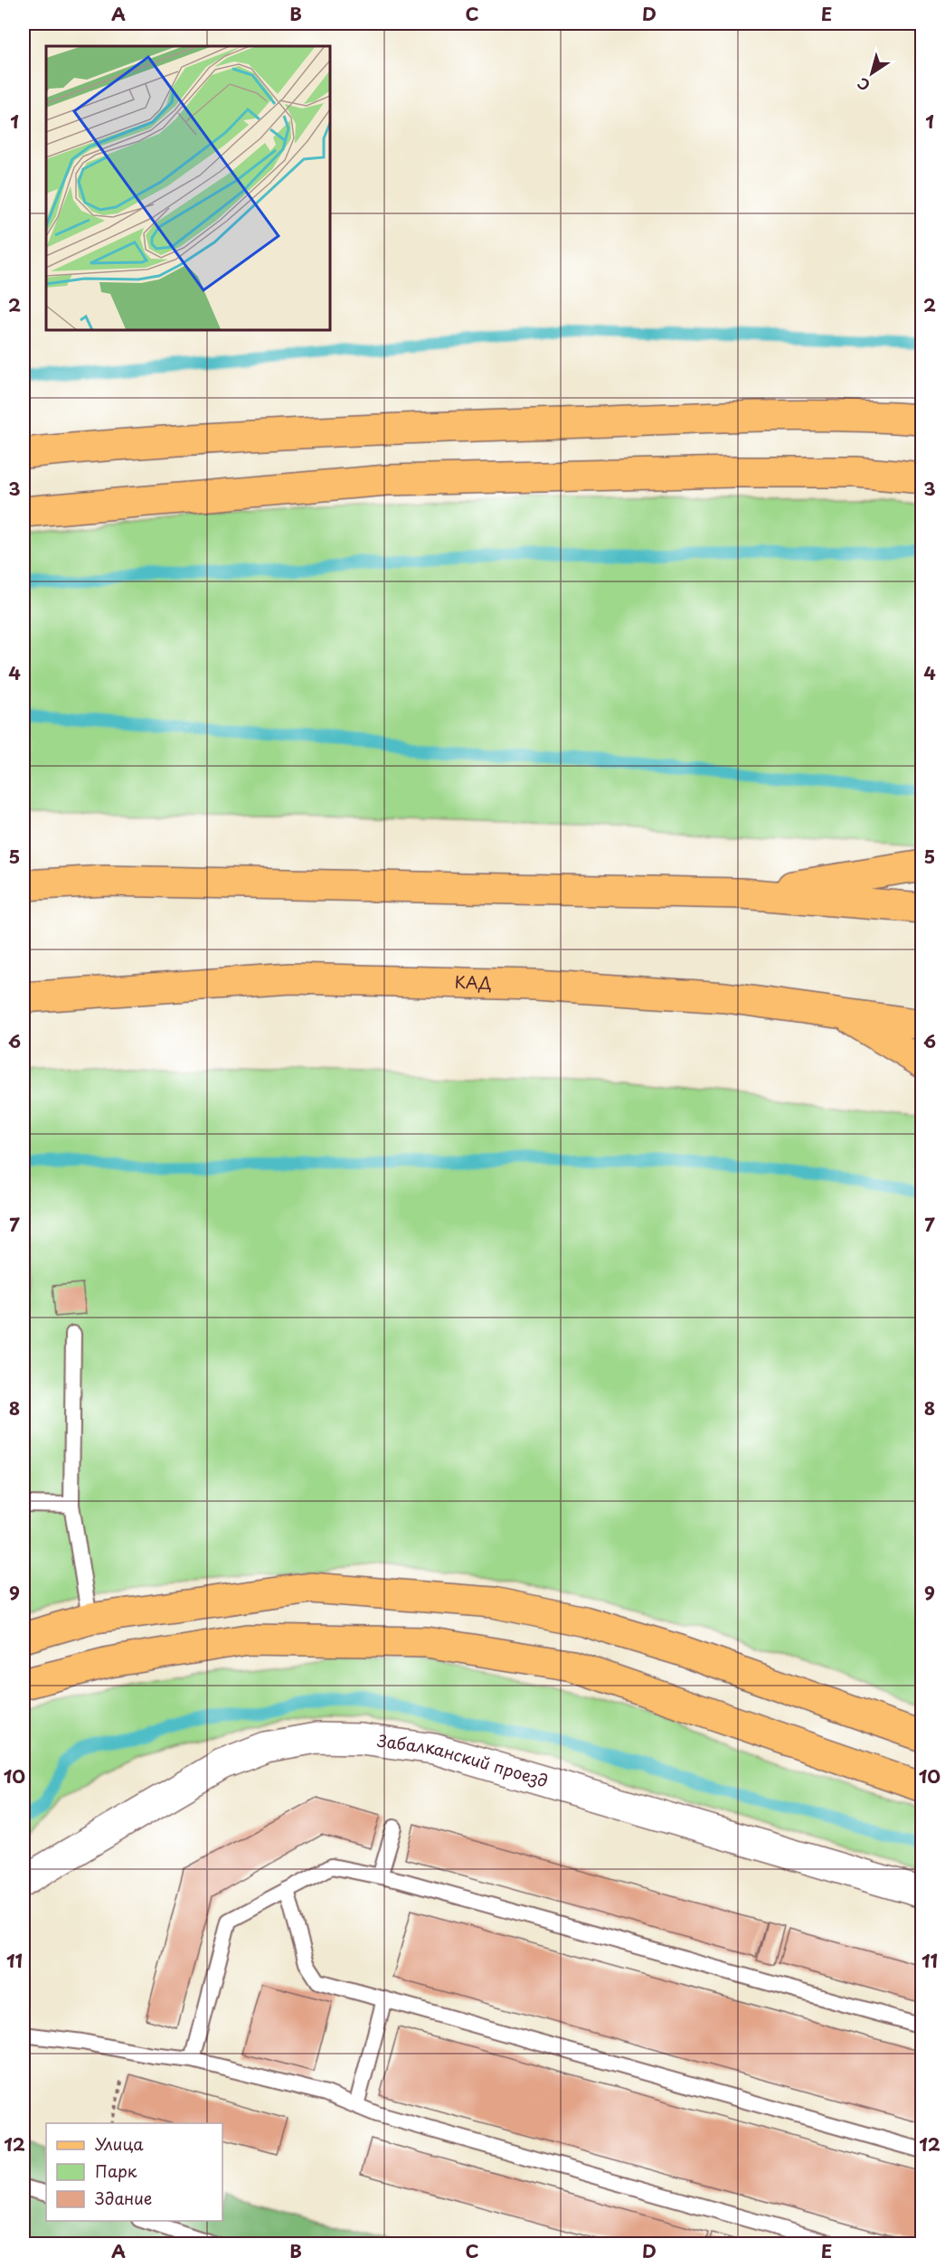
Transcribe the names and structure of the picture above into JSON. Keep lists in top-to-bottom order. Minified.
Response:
{"streets":{"main road":["КАД"],"street":["Забалканский проезд"]},"legend":["Улица","Парк","Здание"],"north":"bottom left","grid":{"columns":["A","B","C","D","E"],"rows":["1","2","3","4","5","6","7","8","9","10","11","12"]}}
